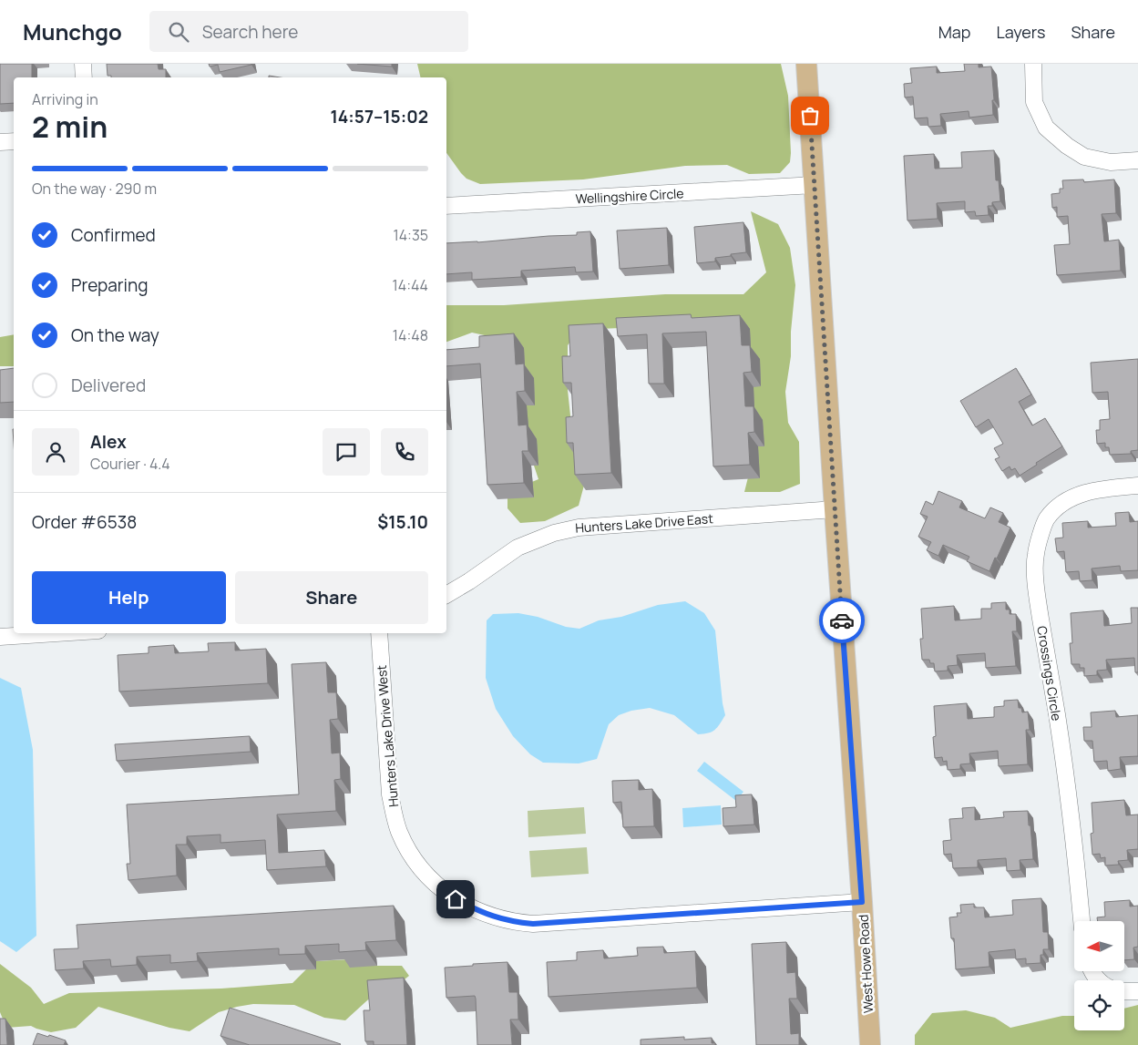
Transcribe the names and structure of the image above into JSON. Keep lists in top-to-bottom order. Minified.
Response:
{"streets":{"main road":["West Howe Road"],"street":["Wellingshire Circle","Hunters Lake Drive East","Crossings Circle","Hunters Lake Drive West"]},"crossings":[["Wellingshire Circle","West Howe Road"],["Hunters Lake Drive East","West Howe Road"],["Hunters Lake Drive West","West Howe Road"]],"north":"left","page":{"header":"Munchgo","search":"Search here","nav":["Map","Layers","Share"],"heading":["2 min","Arriving in","14:57–15:02"],"panel":["Alex","Courier · 4.4","Order #6538","$15.10"],"bar":"On the way · 290 m","list":[["Confirmed","14:35"],["Preparing","14:44"],["On the way","14:48"],"Delivered"],"buttons":["Help","Share"]}}
